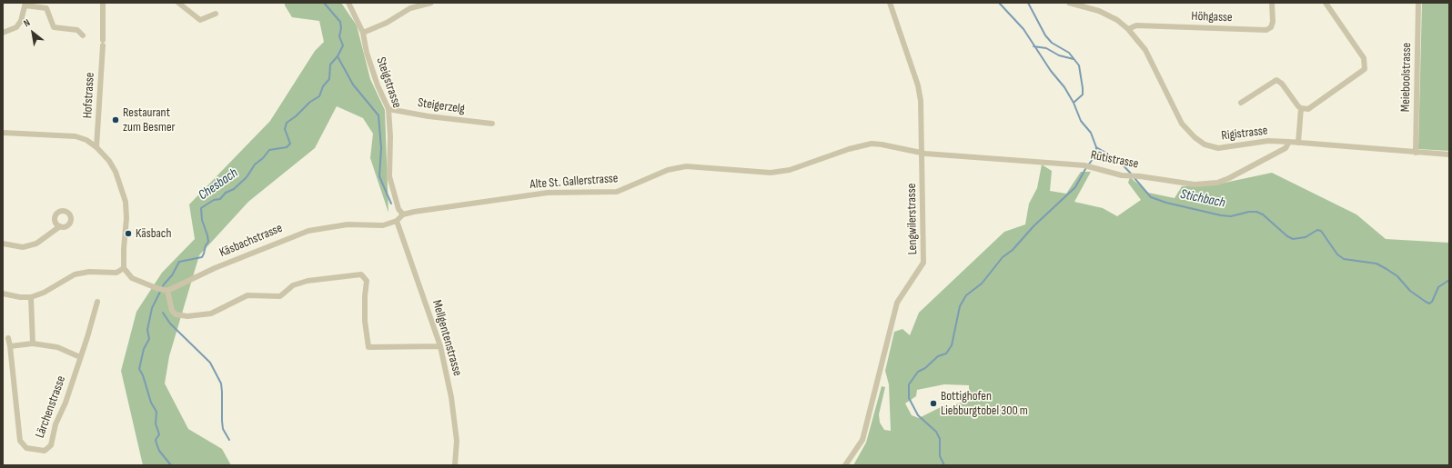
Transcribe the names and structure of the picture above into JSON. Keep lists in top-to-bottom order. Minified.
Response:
{"streets":{"street":["Höhgasse","Meieboolstrasse","Steigstrasse","Hofstrasse","Steigerzelg","Rigistrasse","Rütistrasse","Alte St. Gallerstrasse","Lengwilerstrasse","Käsbachstrasse","Mellgentenstrasse","Lärchenstrasse"]},"crossings":[["Höhgasse","Rigistrasse"],["Meieboolstrasse","Rigistrasse"],["Steigstrasse","Steigerzelg"],["Steigstrasse","Alte St. Gallerstrasse"],["Rigistrasse","Rütistrasse"],["Rütistrasse","Alte St. Gallerstrasse"],["Rütistrasse","Lengwilerstrasse"],["Alte St. Gallerstrasse","Lengwilerstrasse"],["Käsbachstrasse","Mellgentenstrasse"]],"water":["Chesbach","Stichbach"],"places":["Restaurant zum Besmer","Käsbach","Bottighofen Liebburgtobel 300 m"],"north":"top left"}
